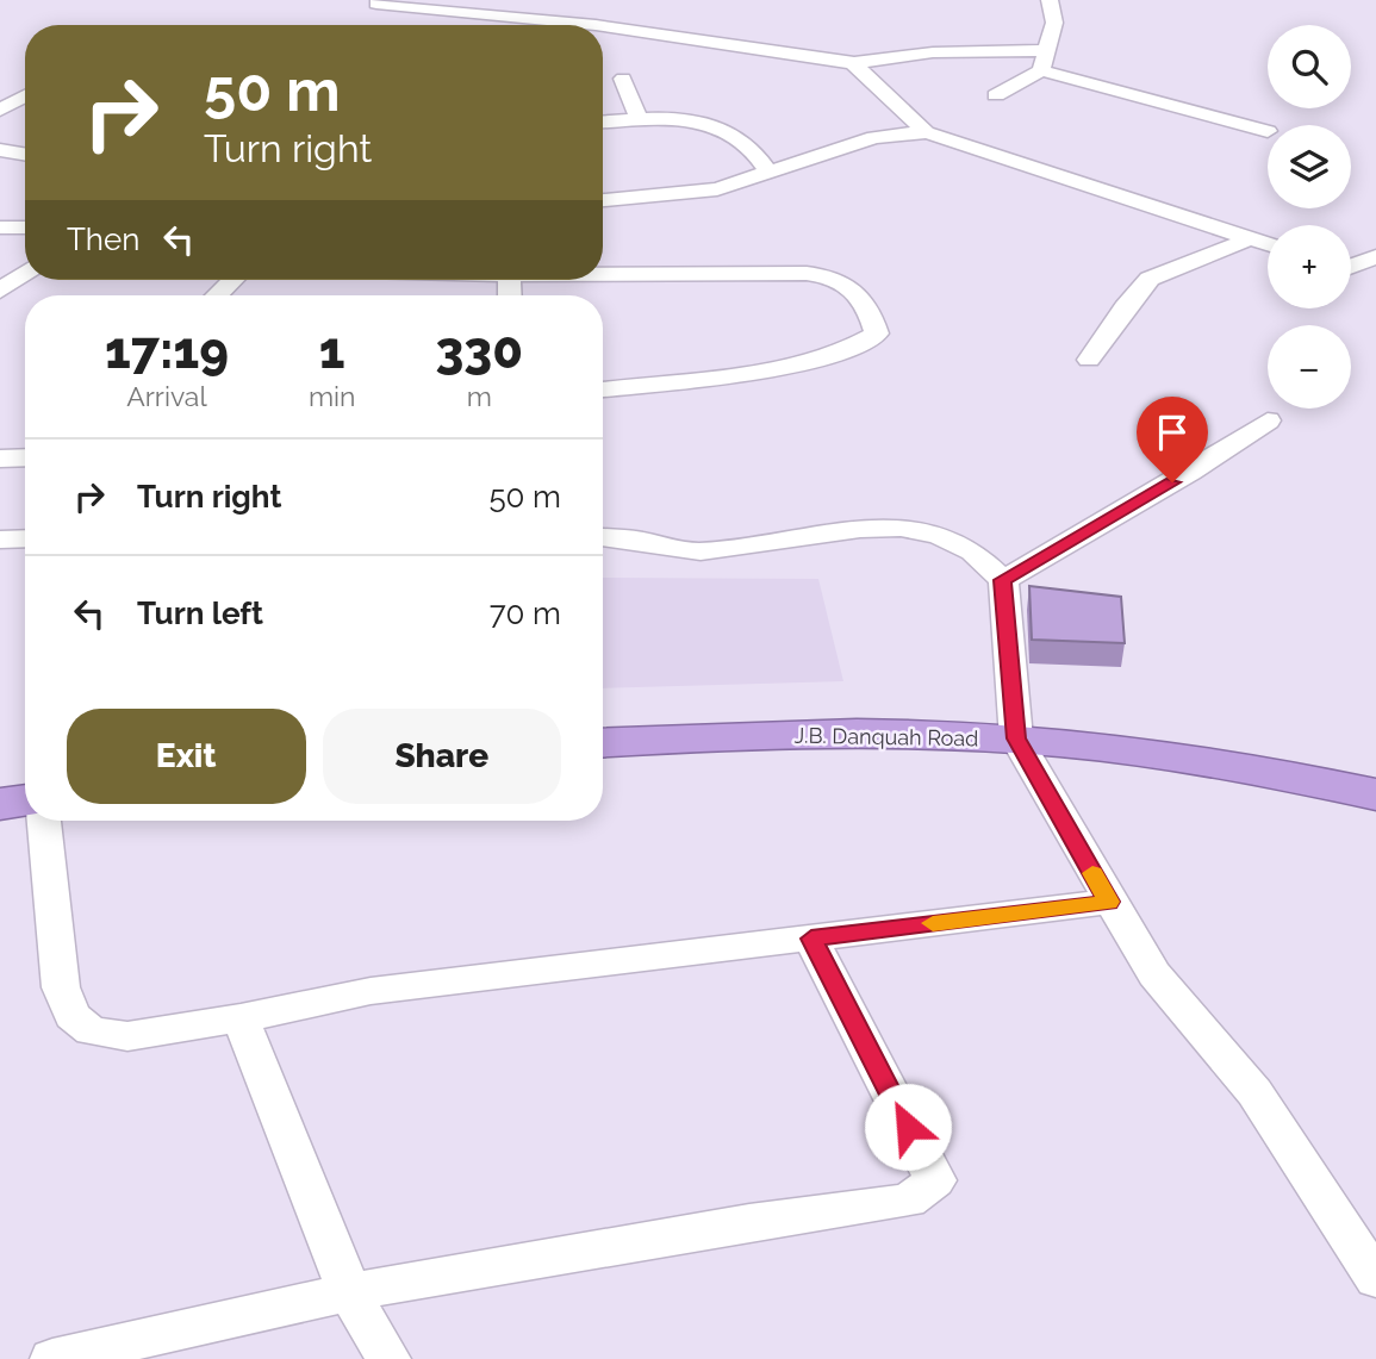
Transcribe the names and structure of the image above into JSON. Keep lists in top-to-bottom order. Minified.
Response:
{"streets":{"highway":["J.B. Danquah Road"]},"page":{"map_buttons":["+","−"],"turn":["50 m","Turn right"],"then":"Then","eta":["17:19","Arrival","1","min","330","m"],"list":[{"name":"Turn right","value":"50 m"},{"name":"Turn left","value":"70 m"}],"buttons":["Exit","Share"]}}
